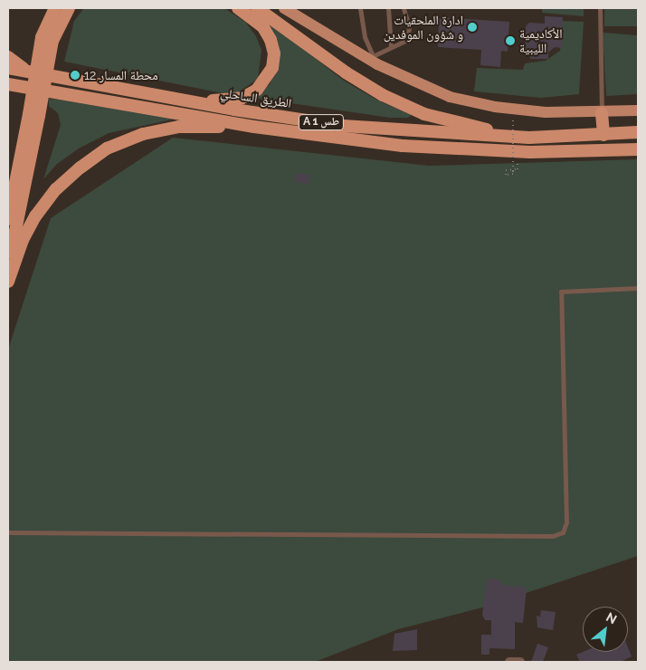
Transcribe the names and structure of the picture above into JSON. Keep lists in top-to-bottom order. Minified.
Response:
{"streets":{"highway":["الطريق الساحلي","A 1 طس"]},"places":["ادارة الملحقيات و شؤون الموفدين","الأكاديمية الليبية","محطة المسار 12"],"north":"top right"}
